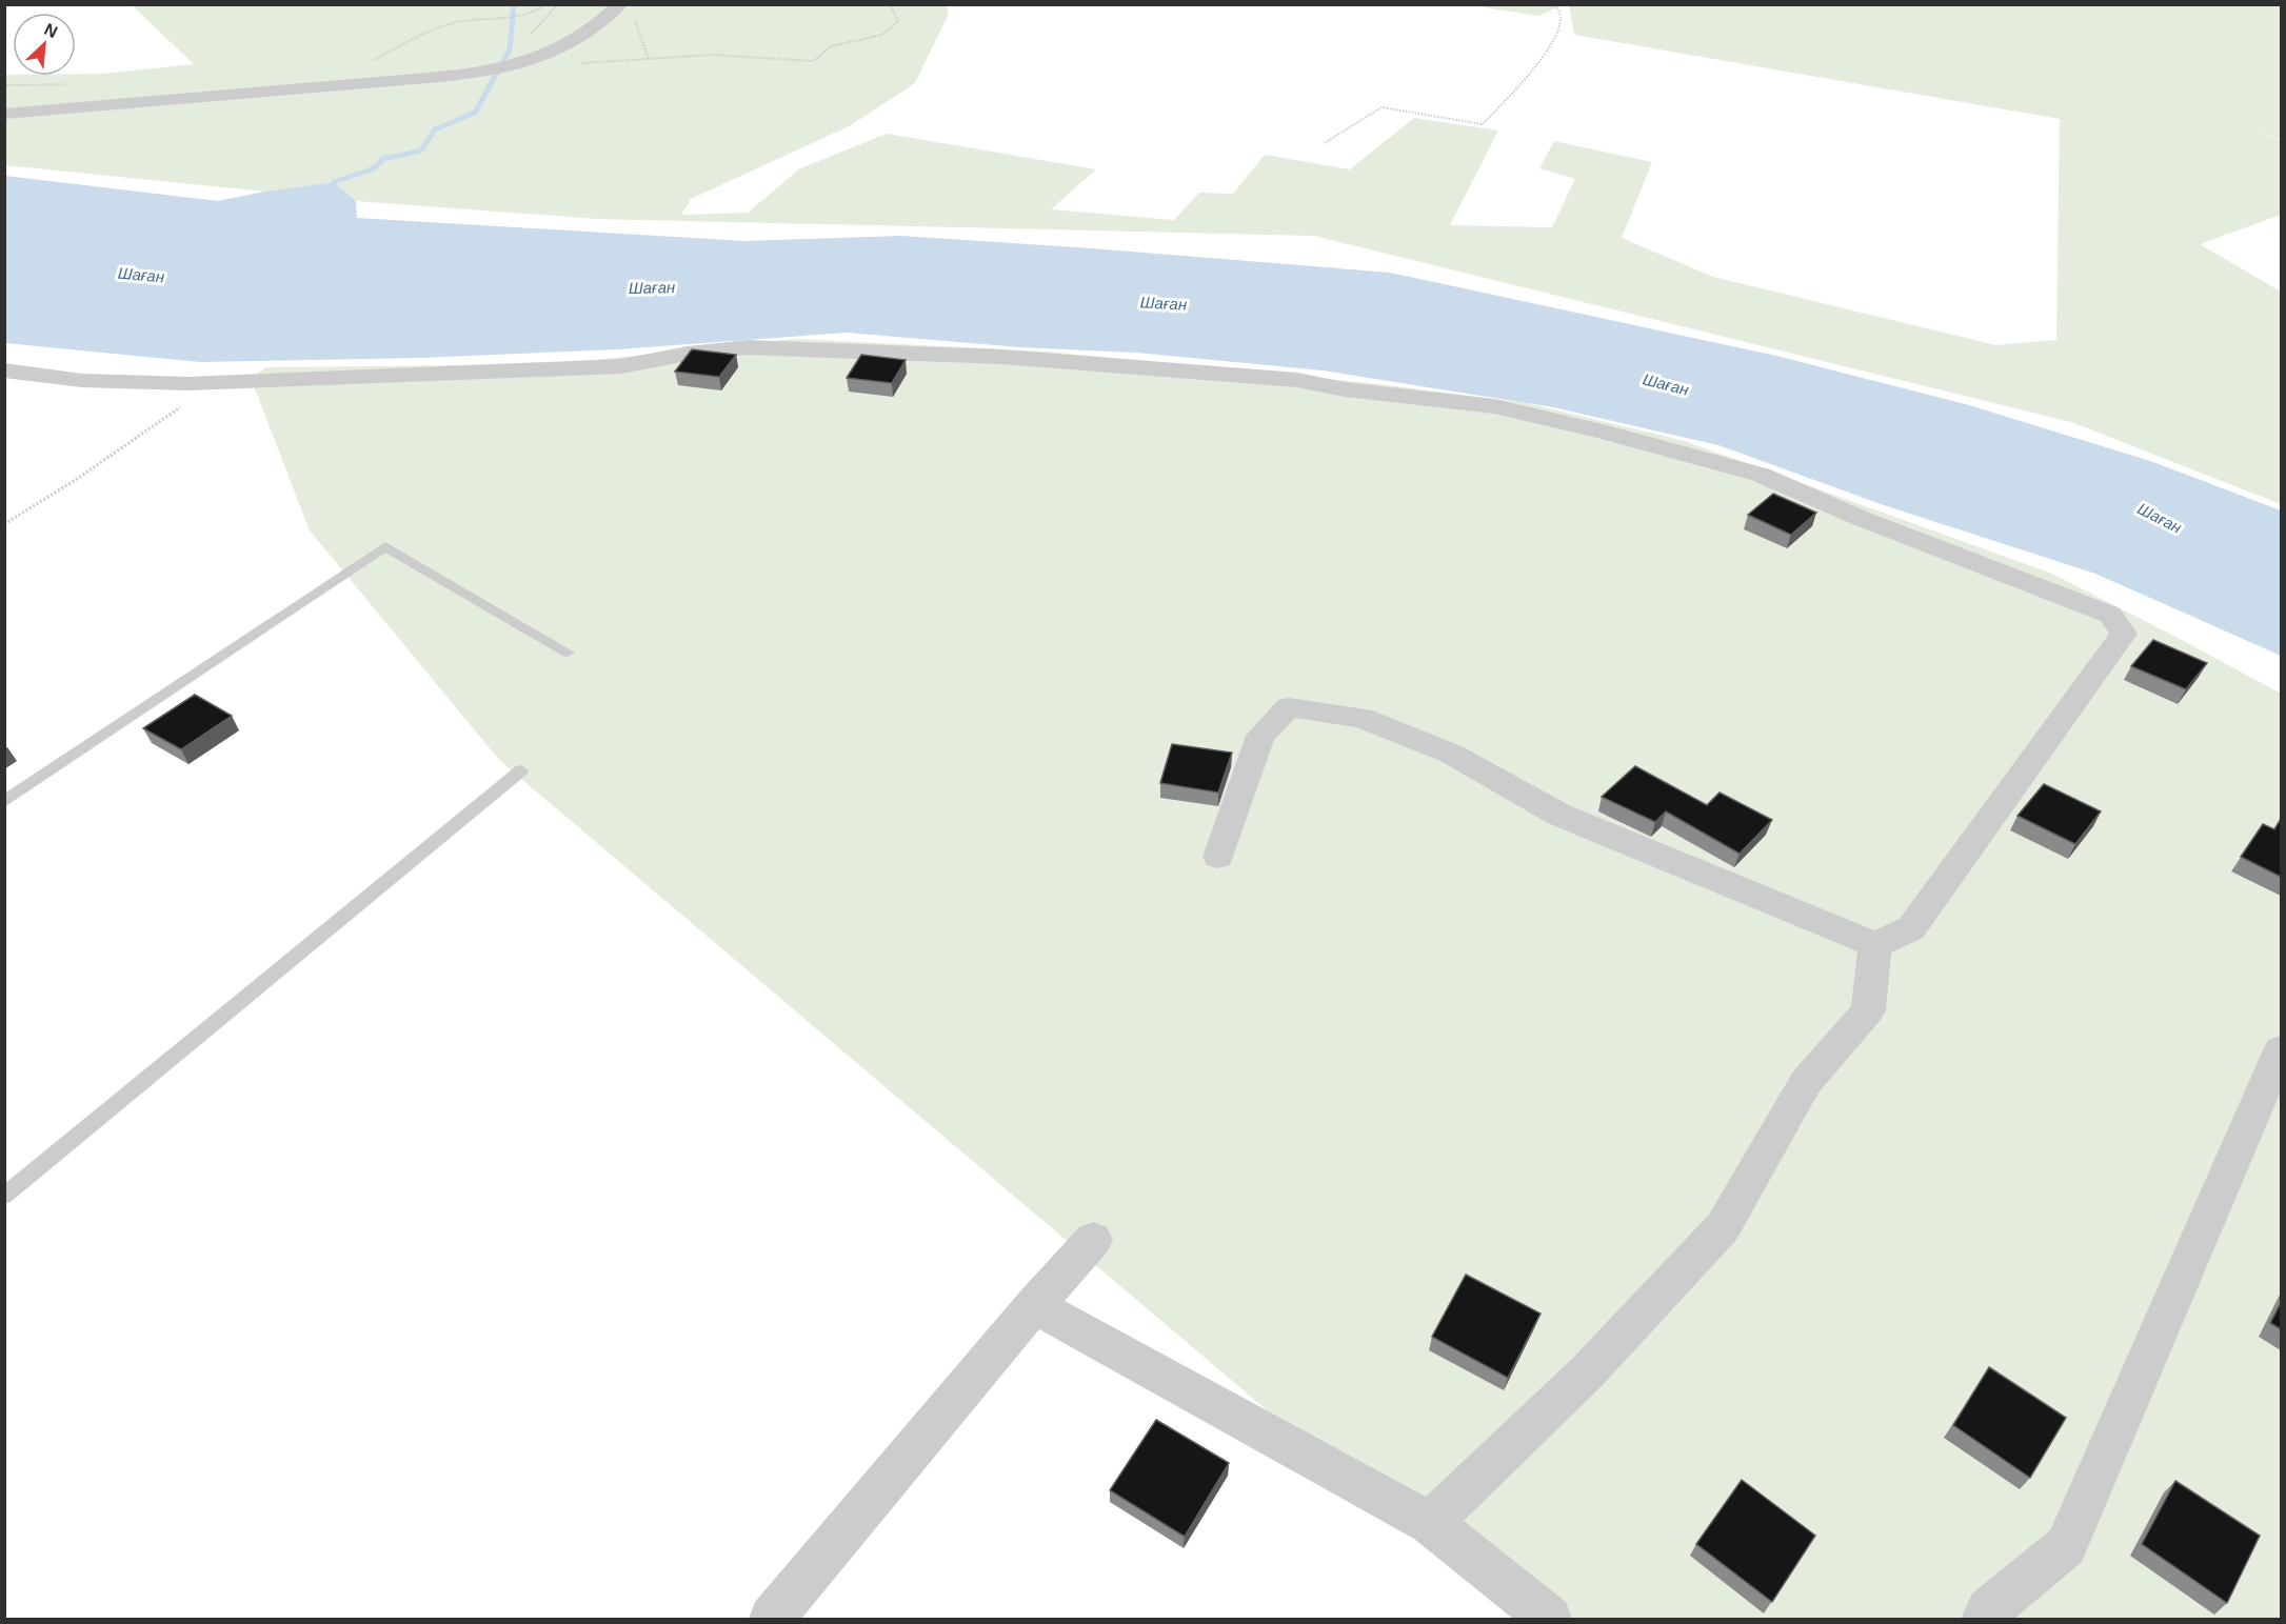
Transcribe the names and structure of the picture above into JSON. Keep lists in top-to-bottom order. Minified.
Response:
{"water":["Шаған"],"north":"top right"}
